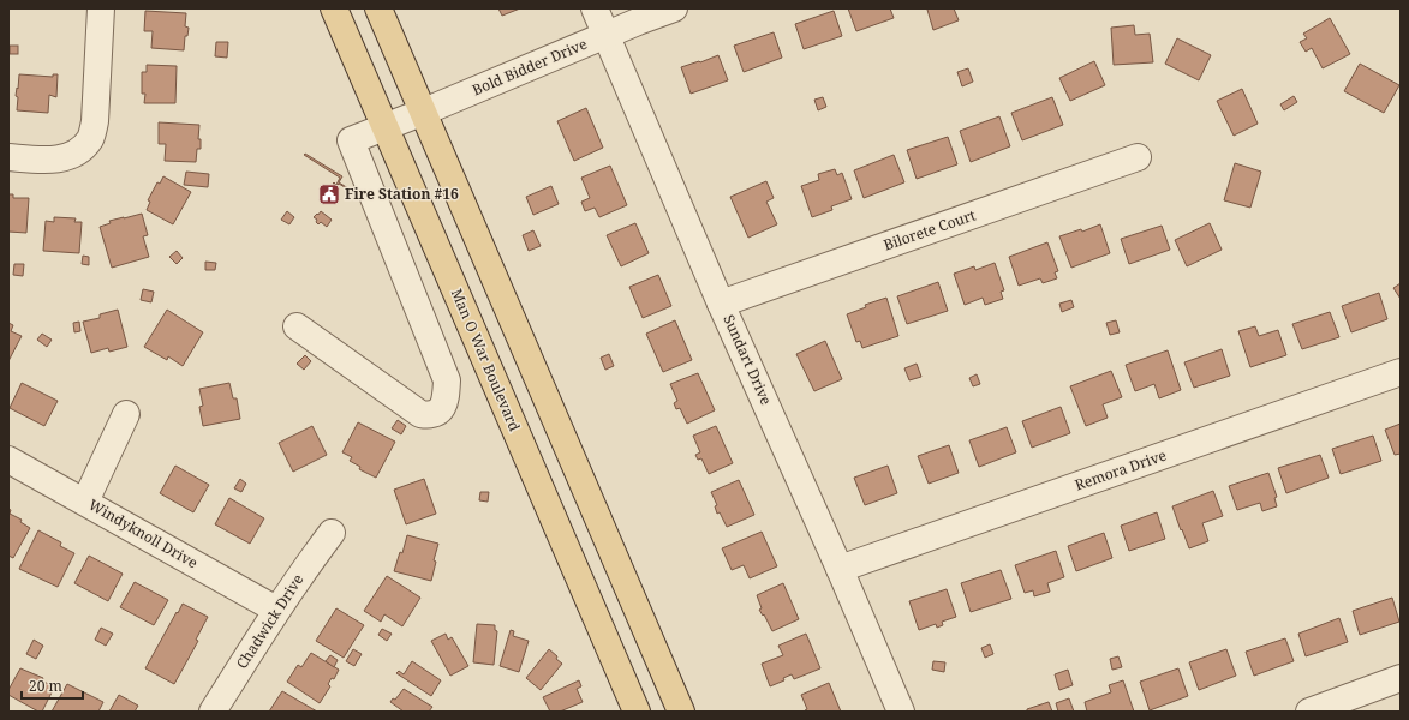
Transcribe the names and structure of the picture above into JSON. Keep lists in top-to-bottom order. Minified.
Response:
{"streets":{"main road":["Man O War Boulevard"],"street":["Bold Bidder Drive","Bilorete Court","Sundart Drive","Remora Drive","Windyknoll Drive","Chadwick Drive"]},"crossings":[["Bold Bidder Drive","Man O War Boulevard"],["Bold Bidder Drive","Sundart Drive"],["Bilorete Court","Sundart Drive"],["Sundart Drive","Remora Drive"],["Windyknoll Drive","Chadwick Drive"]],"places":{"public building":["Fire Station #16"]},"scale_bar":"20 m"}
